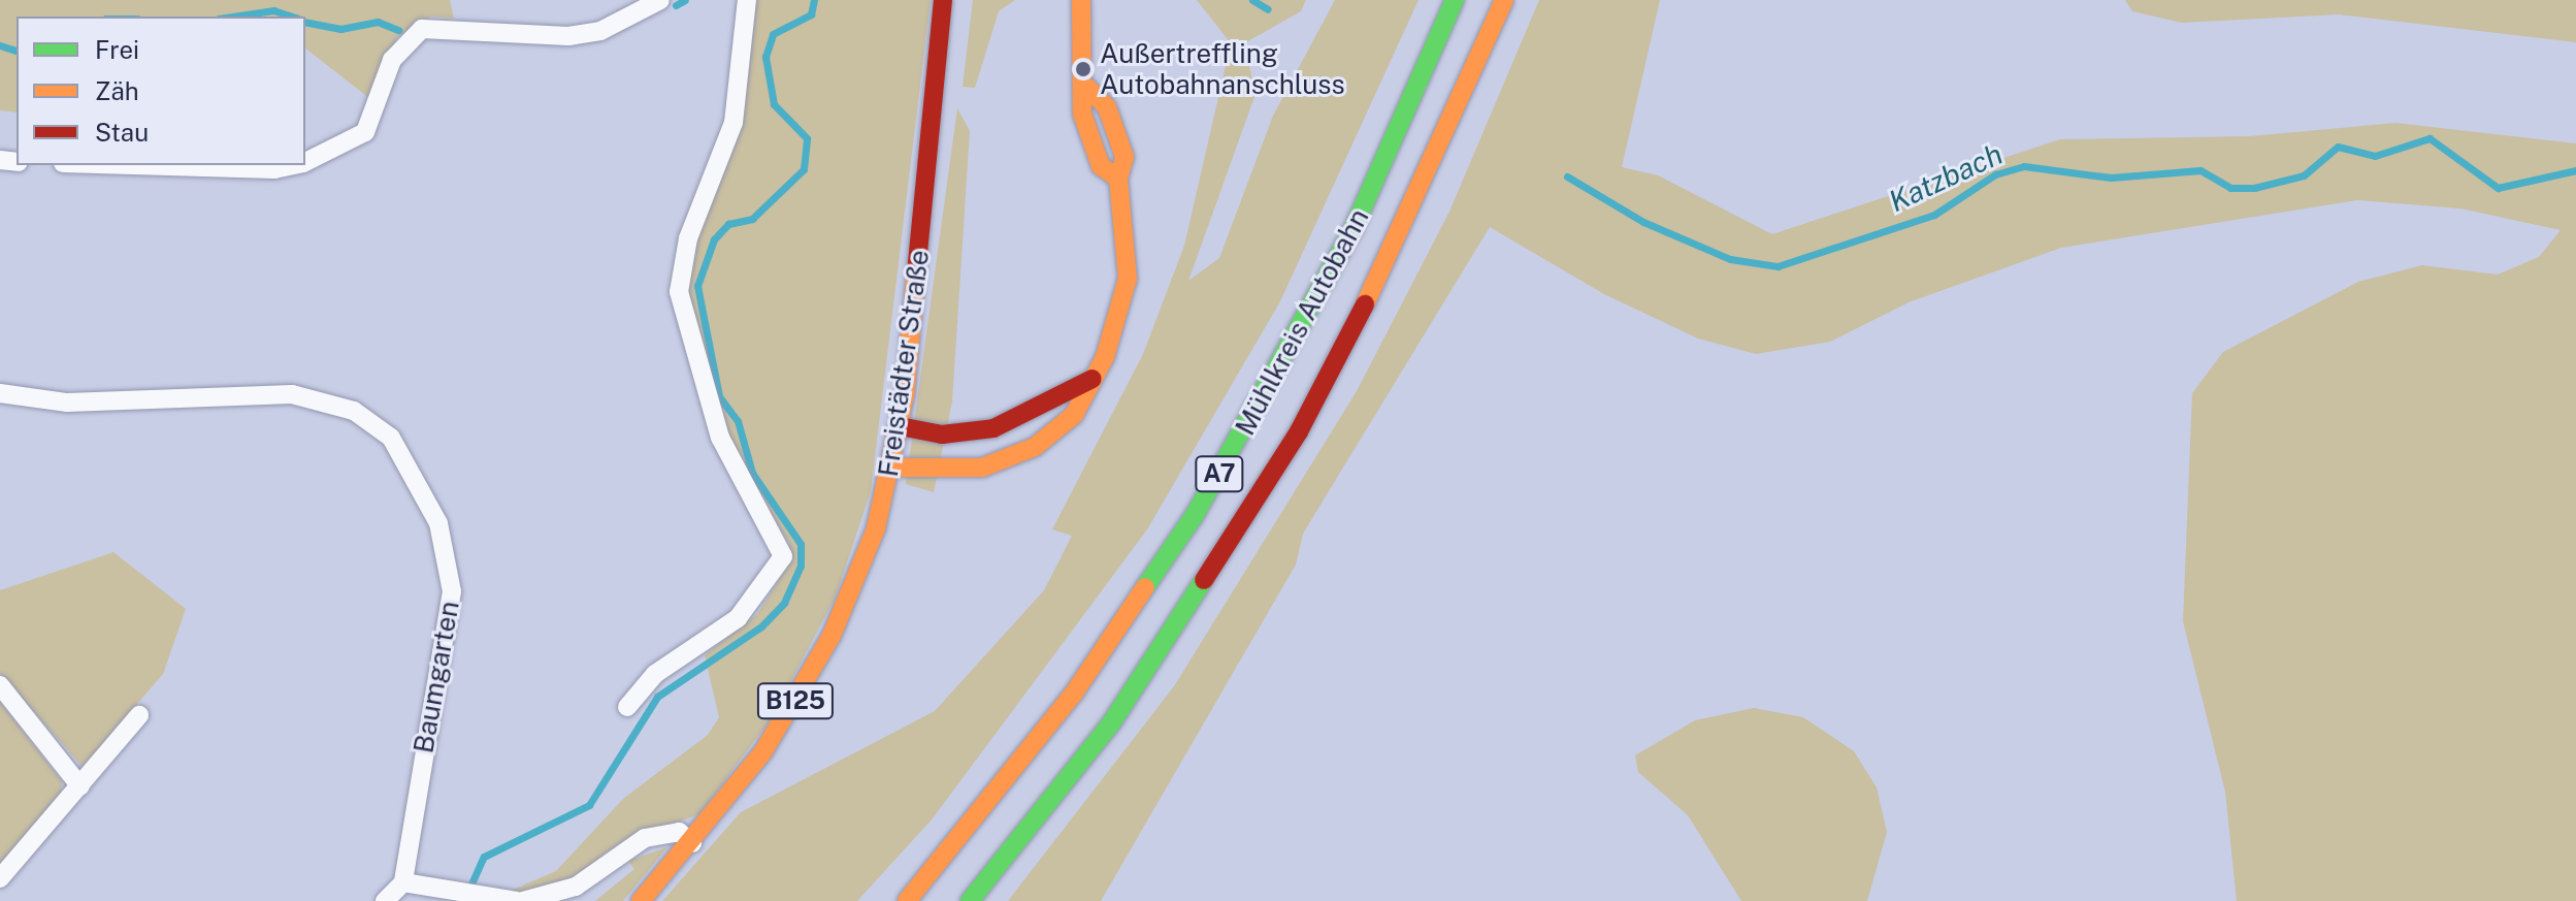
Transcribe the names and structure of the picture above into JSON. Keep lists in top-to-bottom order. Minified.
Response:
{"streets":{"main road":["Mühlkreis Autobahn","Freistädter Straße","A7","B125"],"street":["Baumgarten"]},"water":["Katzbach"],"places":["Außertreffling Autobahnanschluss"],"legend":["Frei","Zäh","Stau"]}
